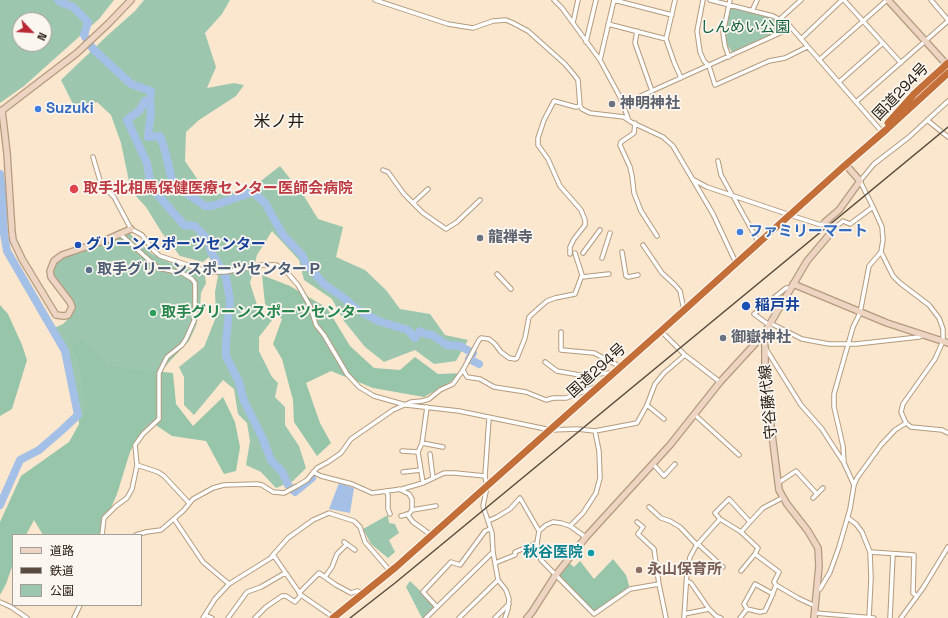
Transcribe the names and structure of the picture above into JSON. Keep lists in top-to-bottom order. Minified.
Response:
{"streets":{"highway":["国道294号"],"street":["守谷藤代線"]},"districts":["米ノ井"],"parks":["しんめい公園"],"places":["神明神社","Suzuki","取手北相馬保健医療センター医師会病院","ファミリーマート","龍禅寺","グリーンスポーツセンター","取手グリーンスポーツセンターＰ","稲戸井","取手グリーンスポーツセンター","御嶽神社","秋谷医院","永山保育所"],"legend":["道路","鉄道","公園"],"north":"bottom right"}
